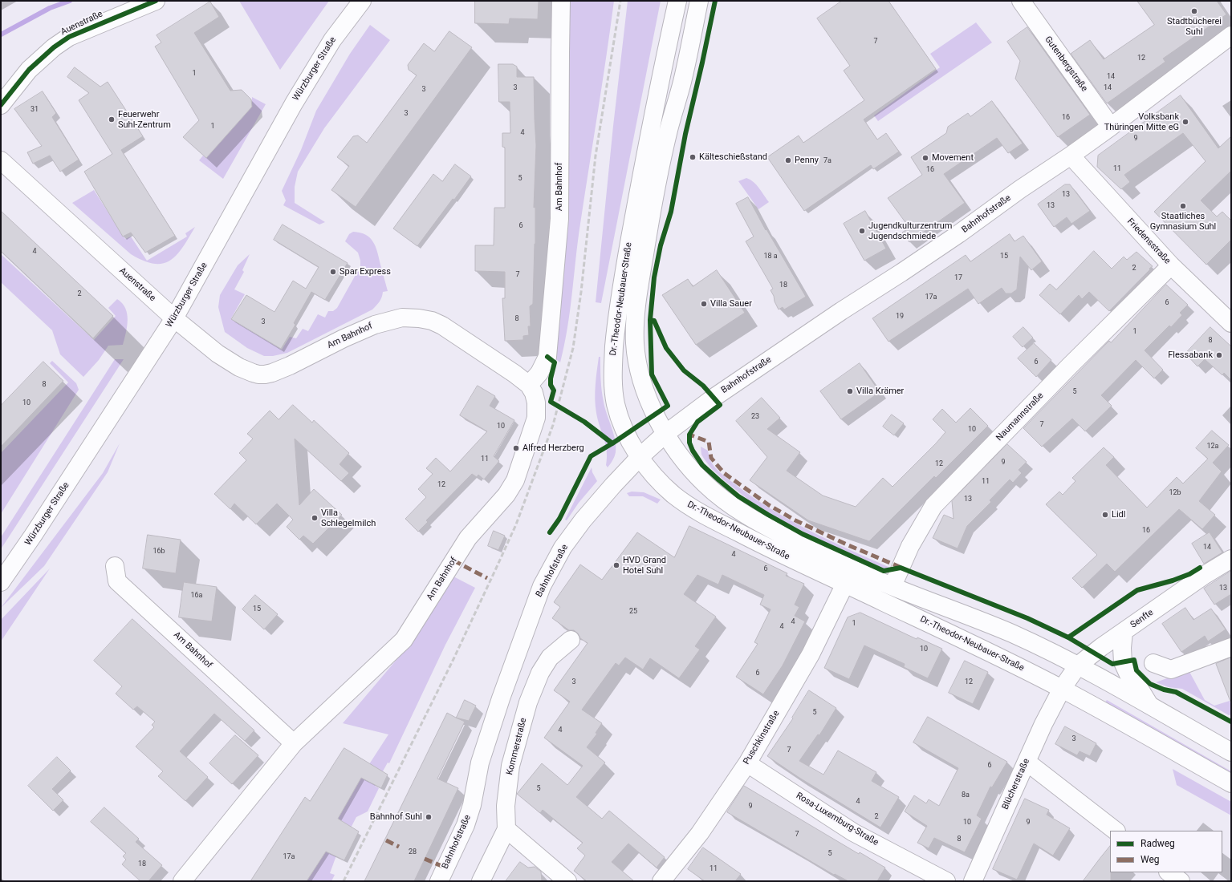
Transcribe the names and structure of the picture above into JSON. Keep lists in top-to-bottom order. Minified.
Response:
{"streets":{"street":["Auenstraße","Gutenbergstraße","Würzburger Straße","Am Bahnhof","Bahnhofstraße","Friedensstraße","Dr.-Theodor-Neubauer-Straße","Naumannstraße","Senfte","Puschkinstraße","Kommerstraße","Blücherstraße","Rosa-Luxemburg-Straße"]},"crossings":[["Auenstraße","Würzburger Straße"],["Auenstraße","Am Bahnhof"],["Gutenbergstraße","Bahnhofstraße"],["Würzburger Straße","Am Bahnhof"],["Bahnhofstraße","Friedensstraße"],["Bahnhofstraße","Dr.-Theodor-Neubauer-Straße"],["Friedensstraße","Naumannstraße"],["Dr.-Theodor-Neubauer-Straße","Naumannstraße"],["Dr.-Theodor-Neubauer-Straße","Senfte"],["Dr.-Theodor-Neubauer-Straße","Puschkinstraße"],["Dr.-Theodor-Neubauer-Straße","Blücherstraße"],["Senfte","Blücherstraße"],["Puschkinstraße","Rosa-Luxemburg-Straße"]],"places":["Stadtbücherei Suhl","Feuerwehr Suhl-Zentrum","Volksbank Thüringen Mitte eG","Kälteschießstand","Movement","Penny","Staatliches Gymnasium Suhl","Jugendkulturzentrum Jugendschmiede","Spar Express","Villa Sauer","Flessabank","Villa Krämer","Alfred Herzberg","Lidl","Villa Schlegelmilch","HVD Grand Hotel Suhl","Bahnhof Suhl"],"house_numbers":["7","12","1","14","3","14","3","31","3","16","1","4","9","7a","11","16","5","13","13","6","4","18 a","15","2","7","17","18","2","17a","6","19","8","3","1","8","6","8","5","10","23","7","10","10","12a","11","9","12","11","12","12b","13","16","14","16b","4","6","13","16a","15","25","4","1","4","10","6","3","12","5","4","3","7","6","5","8a","4","9","2","10","9","7","8","28","5","17a","18","11"],"legend":["Radweg","Weg"]}
